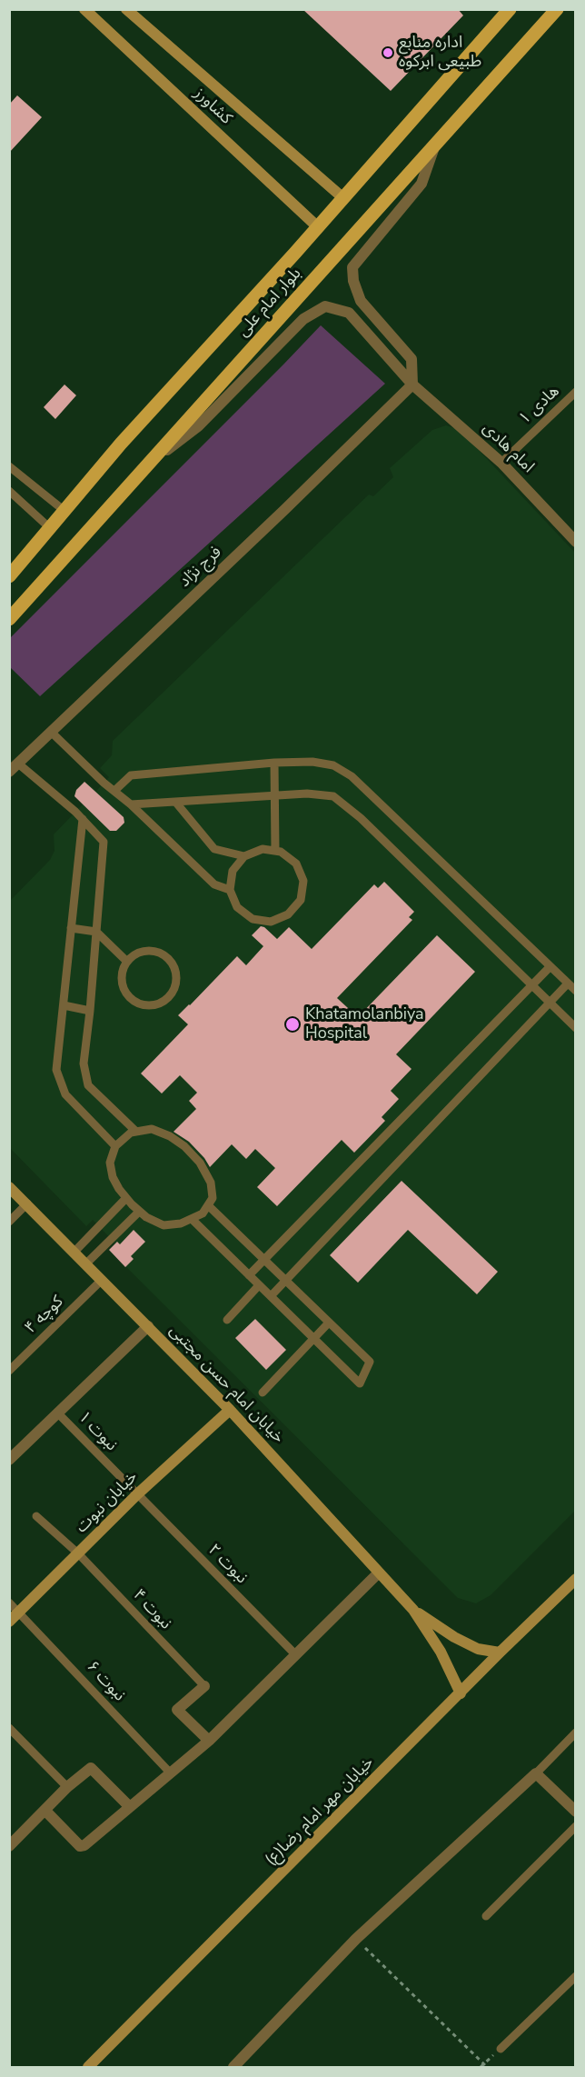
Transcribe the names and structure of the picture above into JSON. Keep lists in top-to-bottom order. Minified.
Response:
{"streets":{"main road":["بلوار امام علی"],"street":["کشاورز","امام هادی","فرج نژاد","خیابان امام حسن مجتبی","خیابان نبوت","خیابان مهر امام رضا(ع)"],"lane":["هادی ۱","کوچه ۴","نبوت ۱","نبوت ۲","نبوت ۴","نبوت ۶"]},"crossings":[["کشاورز","بلوار امام علی"],["بلوار امام علی","امام هادی"],["هادی ۱","امام هادی"],["امام هادی","فرج نژاد"],["کوچه ۴","خیابان امام حسن مجتبی"],["خیابان امام حسن مجتبی","خیابان نبوت"],["خیابان امام حسن مجتبی","خیابان مهر امام رضا(ع)"],["نبوت ۱","خیابان نبوت"],["نبوت ۱","نبوت ۲"],["خیابان نبوت","نبوت ۲"],["خیابان نبوت","نبوت ۴"],["خیابان نبوت","نبوت ۶"]],"places":["اداره منابع طبیعی ابرکوه","Khatamolanbiya Hospital"]}
